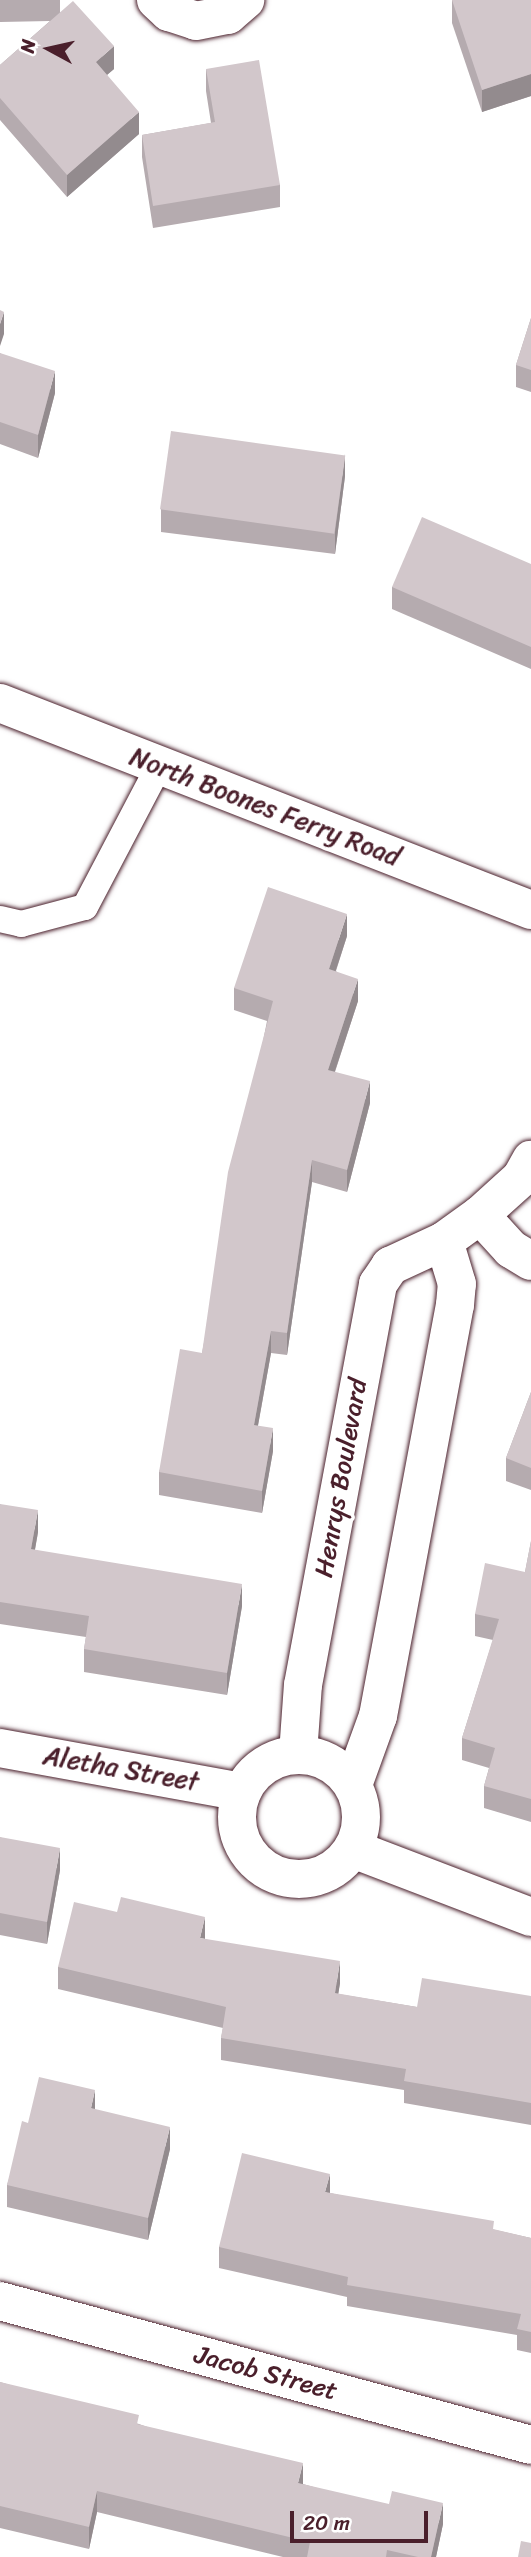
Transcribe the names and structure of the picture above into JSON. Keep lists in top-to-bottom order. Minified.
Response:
{"streets":{"street":["North Boones Ferry Road","Henrys Boulevard","Aletha Street","Jacob Street"]},"crossings":[["Henrys Boulevard","Aletha Street"]],"scale_bar":"20 m","north":"left"}
